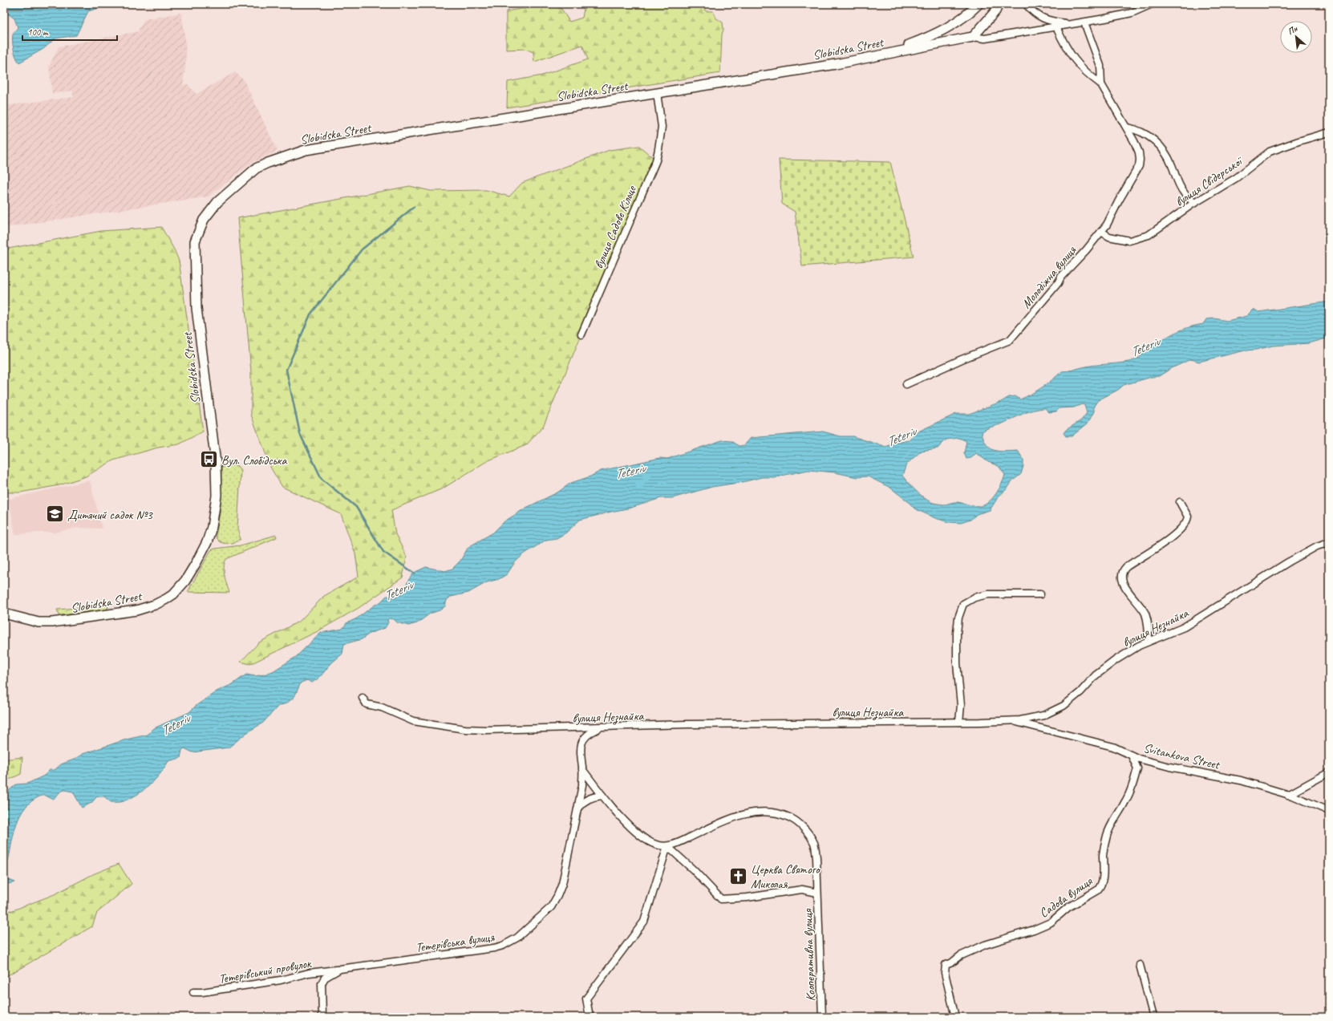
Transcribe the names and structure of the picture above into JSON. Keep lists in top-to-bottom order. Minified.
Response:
{"streets":{"street":["Slobidska Street","вулиця Свідерської","вулиця Садове Кільце","Молодіжна вулиця","вулиця Незнайка","Svitankova Street","Садова вулиця","Тетерівська вулиця","Кооперативна вулиця","Тетерівський провулок"]},"crossings":[["Slobidska Street","вулиця Садове Кільце"],["вулиця Свідерської","Молодіжна вулиця"],["вулиця Незнайка","Svitankova Street"],["вулиця Незнайка","Тетерівська вулиця"],["Svitankova Street","Садова вулиця"],["Тетерівська вулиця","Кооперативна вулиця"],["Тетерівська вулиця","Тетерівський провулок"]],"water":["Teteriv"],"places":{"bus stop":["Вул. Слобідська"],"school or university":["Дитячий садок №3"],"church":["Церква Святого Миколая"]},"scale_bar":"100 m","north":"top left"}
